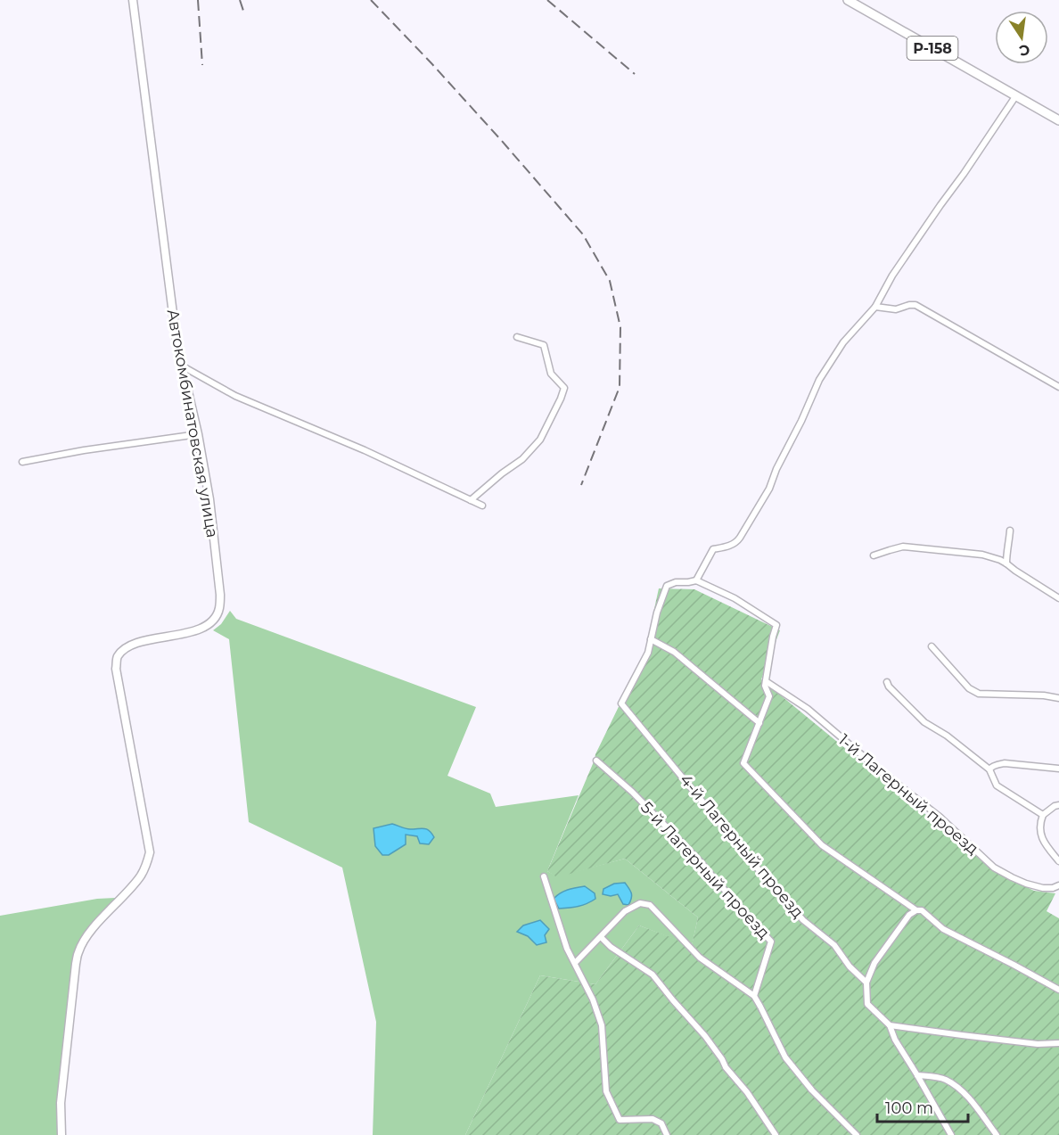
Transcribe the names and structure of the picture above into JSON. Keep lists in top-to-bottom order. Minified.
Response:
{"streets":{"main road":["Р-158"],"street":["Автокомбинатовская улица","1-й Лагерный проезд","4-й Лагерный проезд","5-й Лагерный проезд"]},"scale_bar":"100 m","north":"bottom"}
